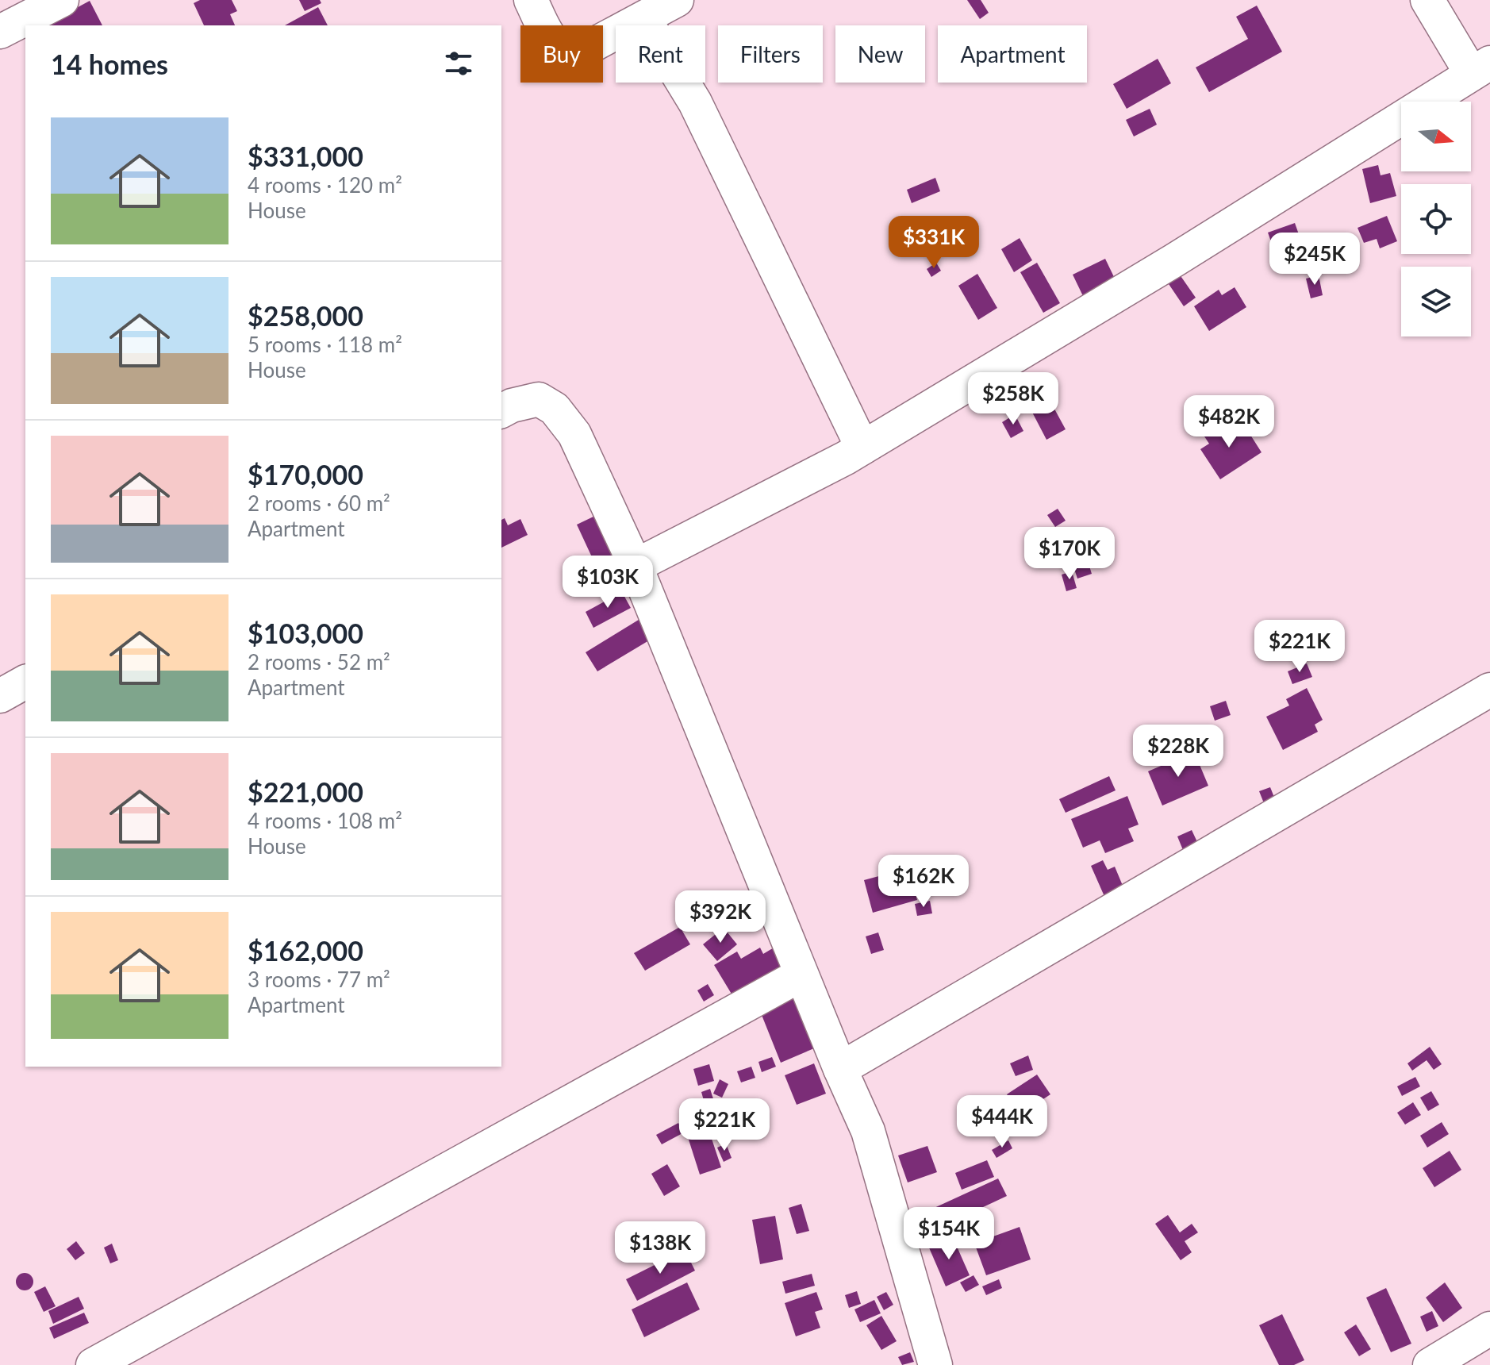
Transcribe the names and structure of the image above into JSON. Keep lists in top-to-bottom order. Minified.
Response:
{"north":"right","page":{"chip":["Buy","Rent","Filters","New","Apartment"],"heading":"14 homes","list":[{"name":"$331,000","note":"4 rooms · 120 m² · House"},{"name":"$258,000","note":"5 rooms · 118 m² · House"},{"name":"$170,000","note":"2 rooms · 60 m² · Apartment"},{"name":"$103,000","note":"2 rooms · 52 m² · Apartment"},{"name":"$221,000","note":"4 rooms · 108 m² · House"},{"name":"$162,000","note":"3 rooms · 77 m² · Apartment"}],"price":["$331K","$245K","$258K","$482K","$170K","$103K","$221K","$228K","$162K","$392K","$444K","$221K","$154K","$138K"]}}
